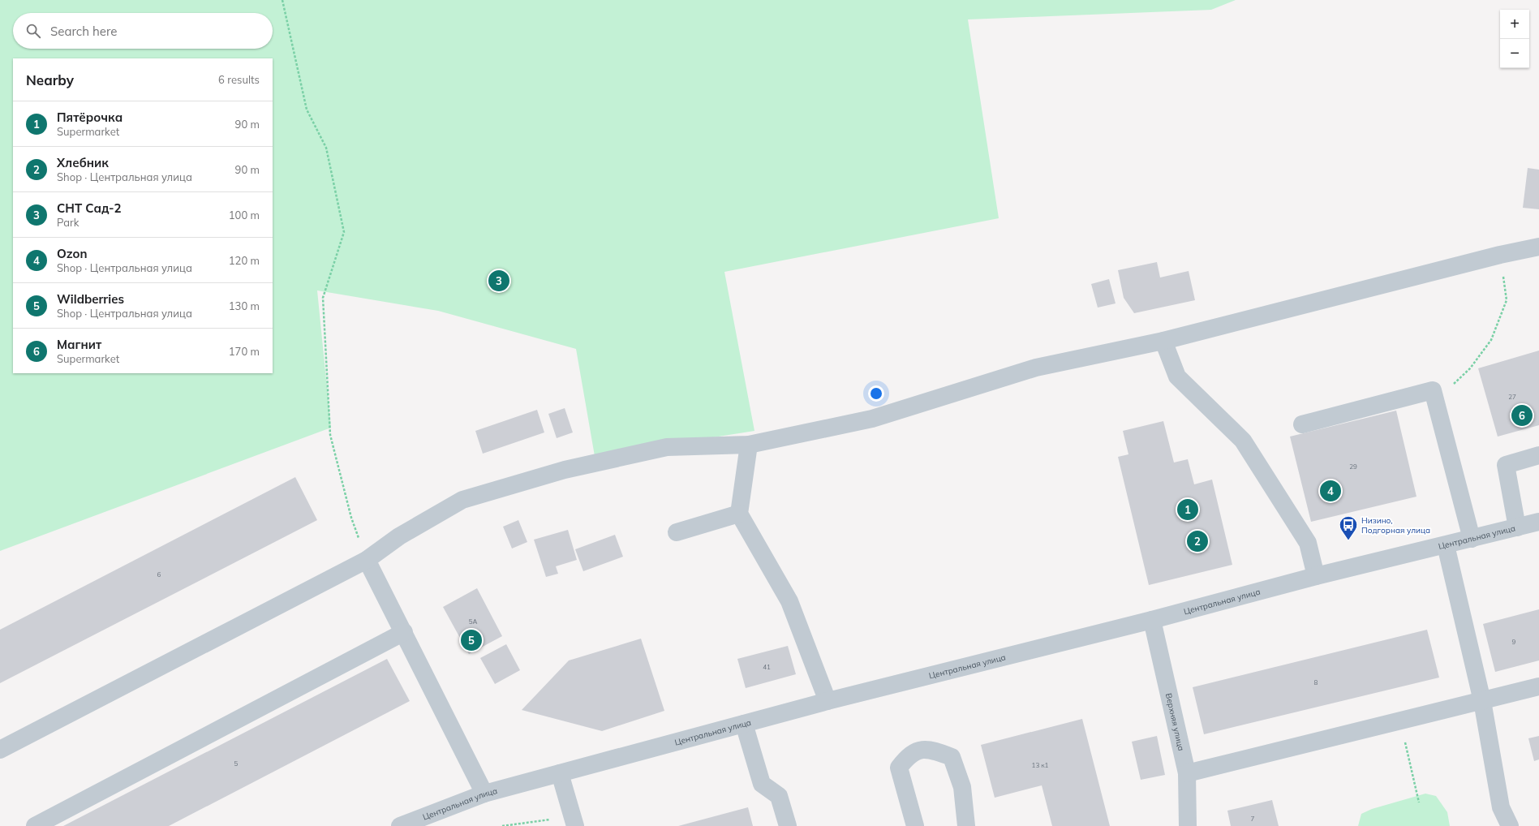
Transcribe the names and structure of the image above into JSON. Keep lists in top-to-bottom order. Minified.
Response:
{"streets":{"street":["Центральная улица","Верхняя улица"]},"crossings":[["Центральная улица","Верхняя улица"]],"places":{"bus stop":["Низино, Подгорная улица"]},"house_numbers":["27","29","6","5А","9","41","8","5","13 к1","7"],"page":{"map_buttons":["+","−"],"search":"Search here","heading":["Nearby","6 results"],"list":[{"mark":"1","name":"Пятёрочка","note":"Supermarket","value":"90 m"},{"mark":"2","name":"Хлебник","note":"Shop · Центральная улица","value":"90 m"},{"mark":"3","name":"СНТ Сад-2","note":"Park","value":"100 m"},{"mark":"4","name":"Ozon","note":"Shop · Центральная улица","value":"120 m"},{"mark":"5","name":"Wildberries","note":"Shop · Центральная улица","value":"130 m"},{"mark":"6","name":"Магнит","note":"Supermarket","value":"170 m"}],"pins":["3","6","4","1","2","5"]}}
